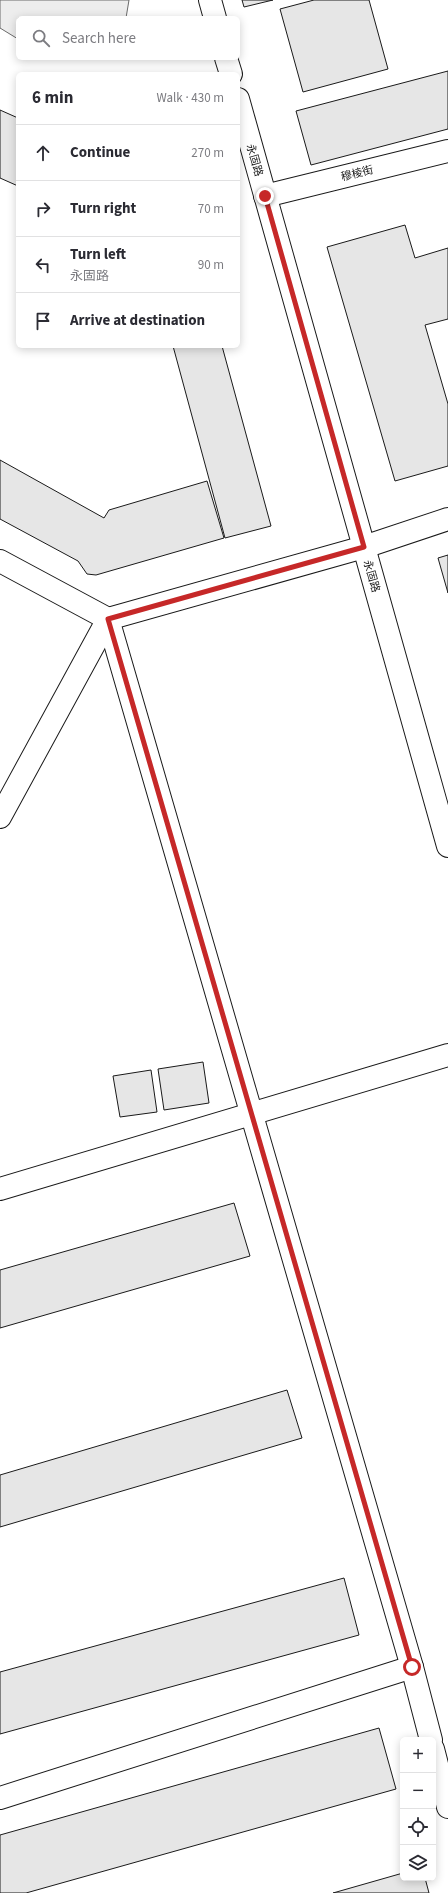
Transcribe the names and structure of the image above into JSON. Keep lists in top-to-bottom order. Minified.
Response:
{"streets":{"street":["永固路","穆棱街"]},"crossings":[["永固路","穆棱街"]],"page":{"search":"Search here","heading":["6 min","Walk · 430 m"],"list":[["Continue","270 m"],["Turn right","70 m"],["Turn left","永固路","90 m"],"Arrive at destination"],"map_buttons":["+","−"]}}
